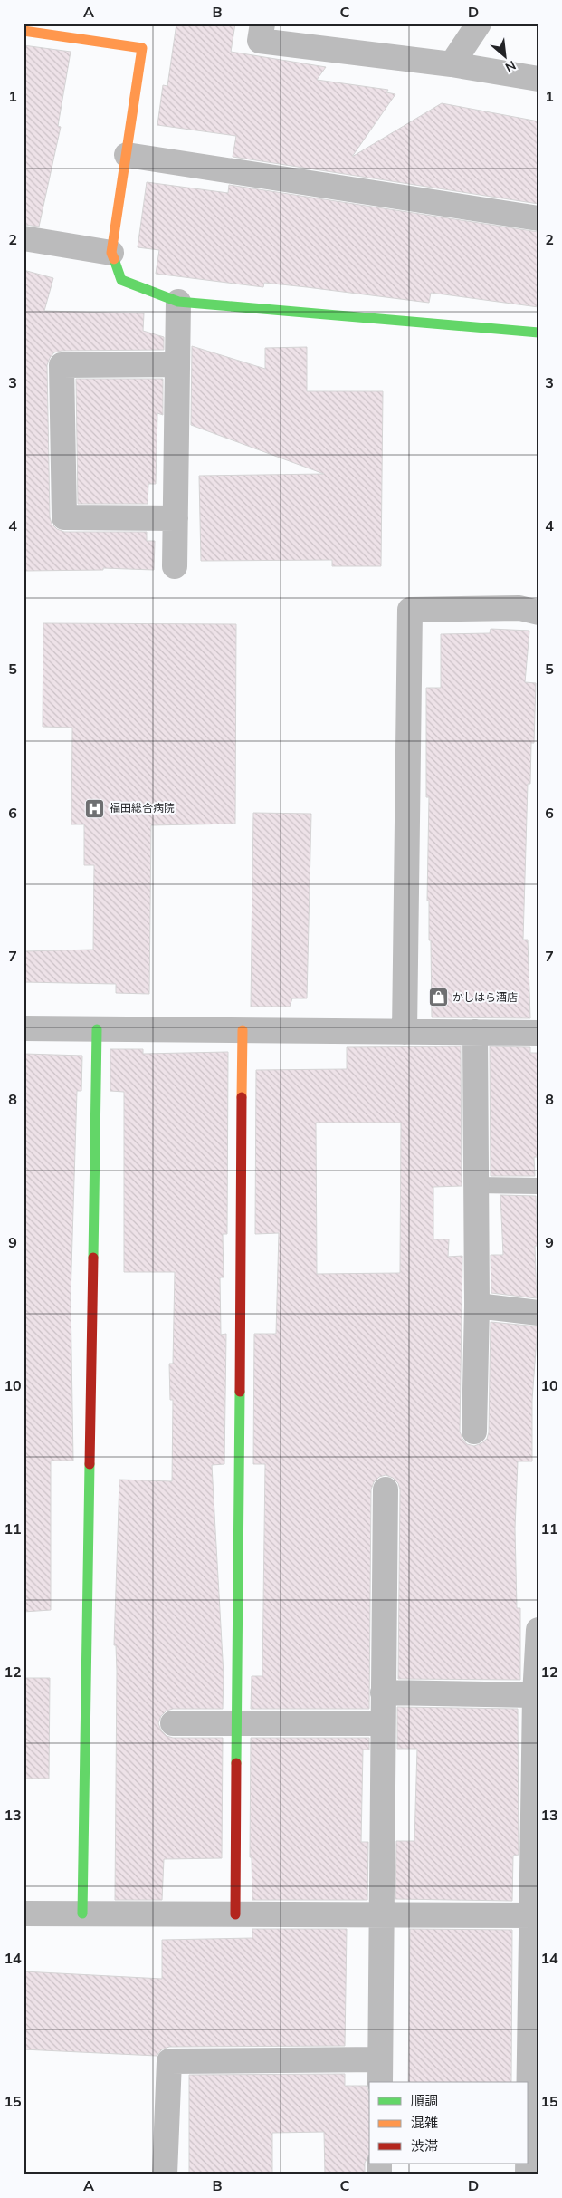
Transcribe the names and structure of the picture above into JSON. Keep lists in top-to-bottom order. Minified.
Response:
{"places":{"hospital":["福田総合病院"],"shop":["かしはら酒店"]},"legend":["順調","混雑","渋滞"],"north":"bottom right","grid":{"columns":["A","B","C","D"],"rows":["1","2","3","4","5","6","7","8","9","10","11","12","13","14","15"]}}
